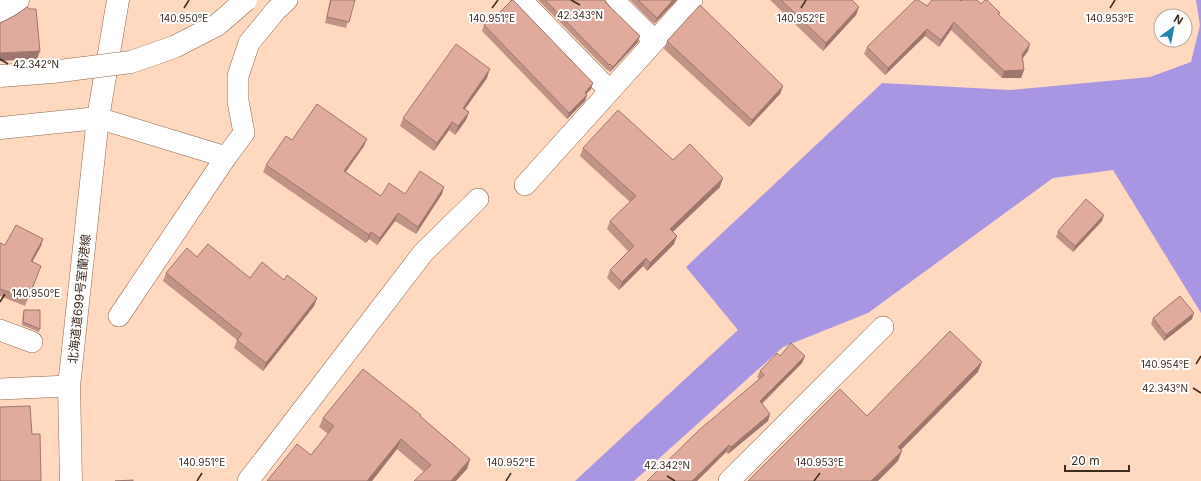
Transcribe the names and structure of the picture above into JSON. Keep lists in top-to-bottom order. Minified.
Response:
{"streets":{"main road":["北海道道699号室蘭港線"]},"scale_bar":"20 m","north":"top right","coordinates":["42.343°N","140.950°E","140.951°E","140.952°E","140.953°E","42.342°N","140.954°E"]}
